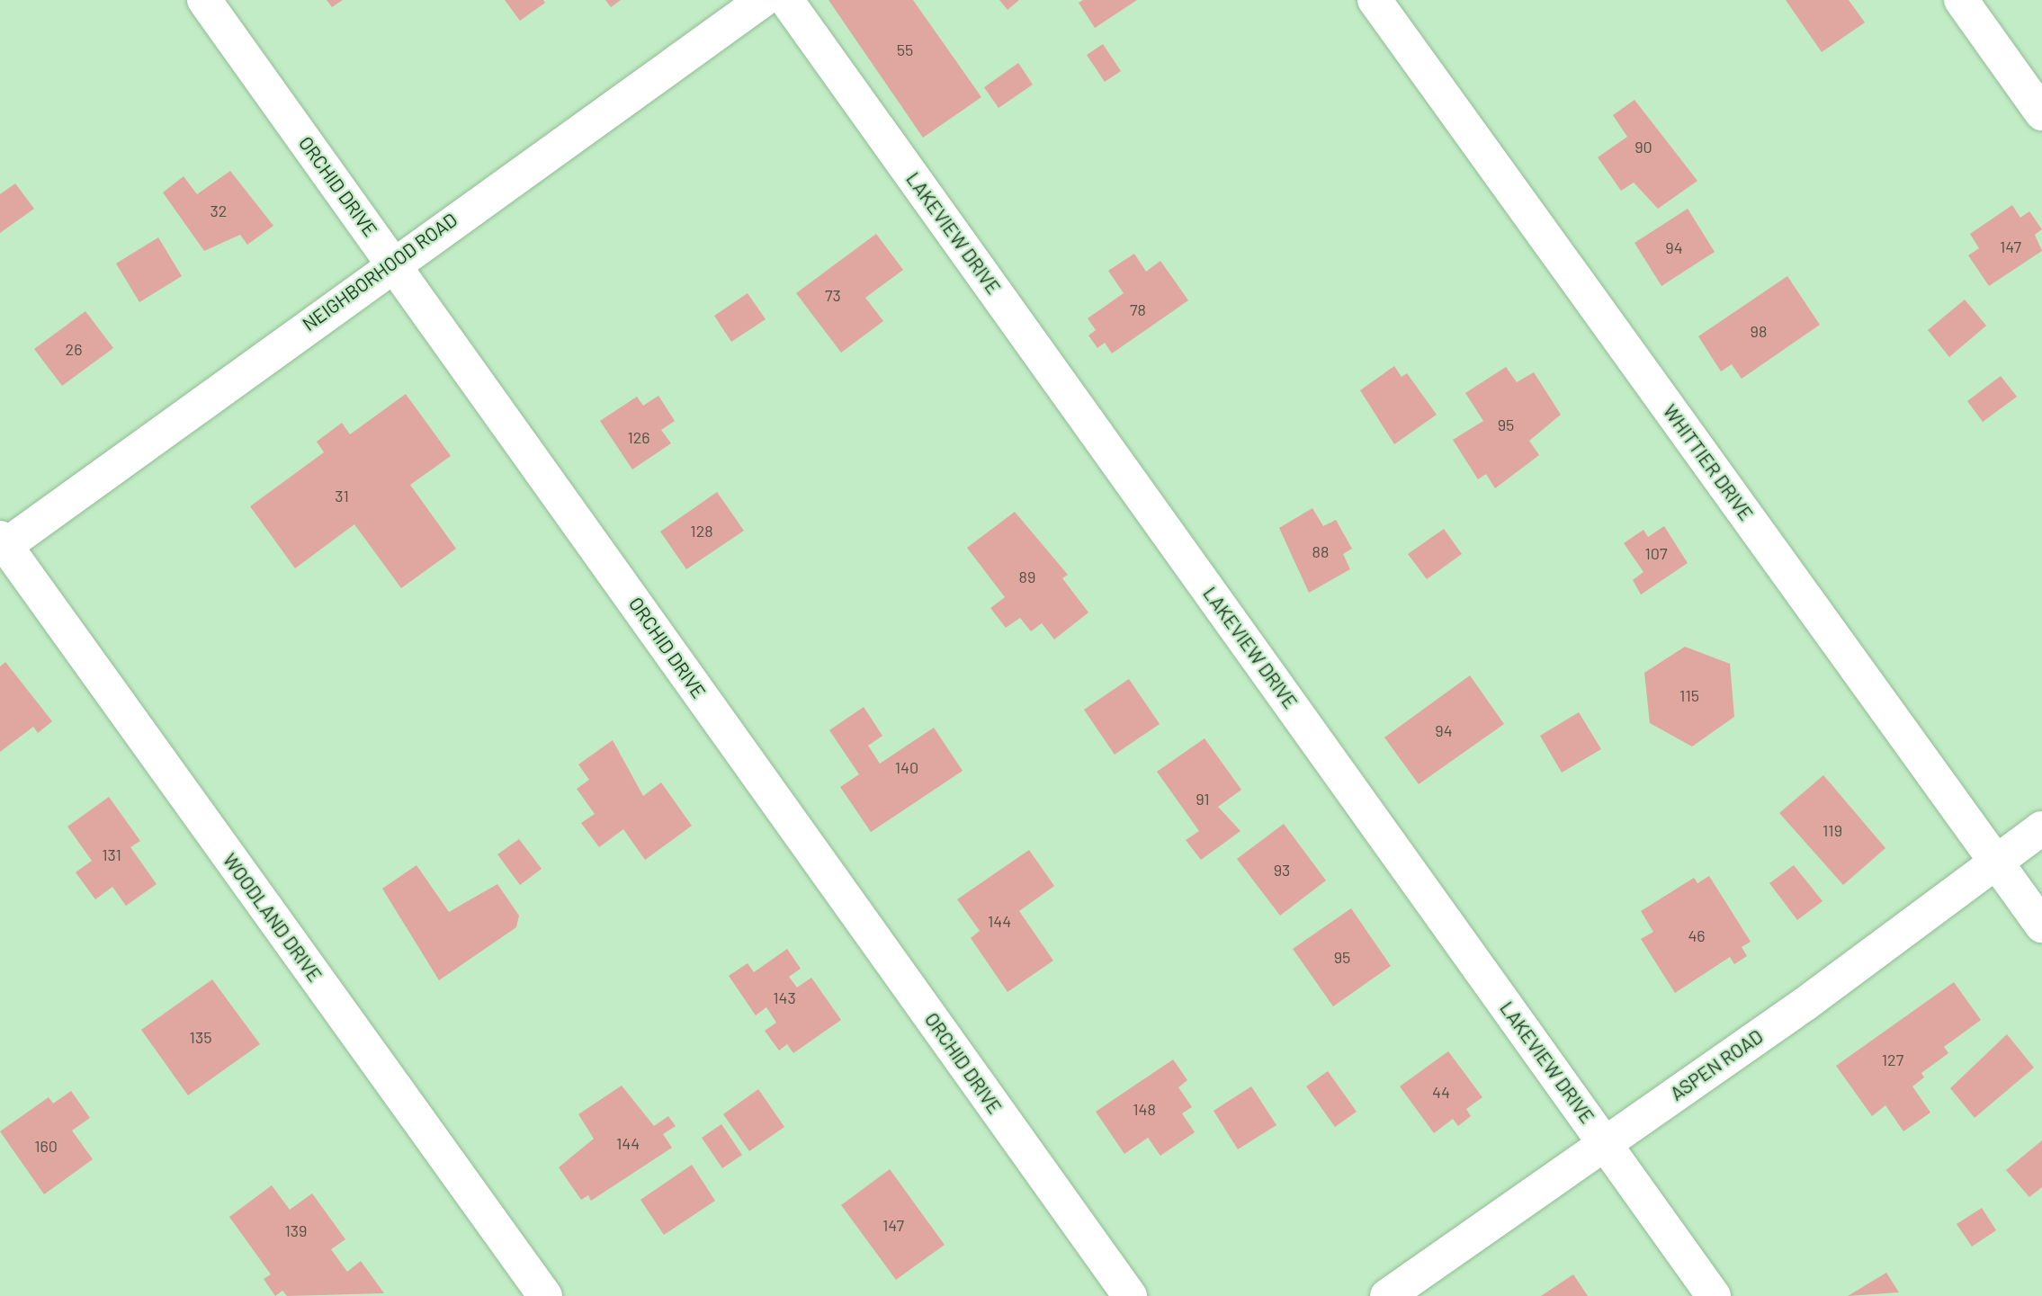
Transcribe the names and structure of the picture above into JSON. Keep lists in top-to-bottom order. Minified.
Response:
{"streets":{"street":["ORCHID DRIVE","LAKEVIEW DRIVE","NEIGHBORHOOD ROAD","WHITTIER DRIVE","WOODLAND DRIVE","ASPEN ROAD"]},"crossings":[["ORCHID DRIVE","NEIGHBORHOOD ROAD"],["LAKEVIEW DRIVE","ASPEN ROAD"],["NEIGHBORHOOD ROAD","WOODLAND DRIVE"],["WHITTIER DRIVE","ASPEN ROAD"]],"house_numbers":["55","90","32","147","94","73","78","98","26","95","126","31","128","88","107","89","115","94","140","91","119","131","93","144","46","95","143","135","127","44","148","144","160","147","139"]}
